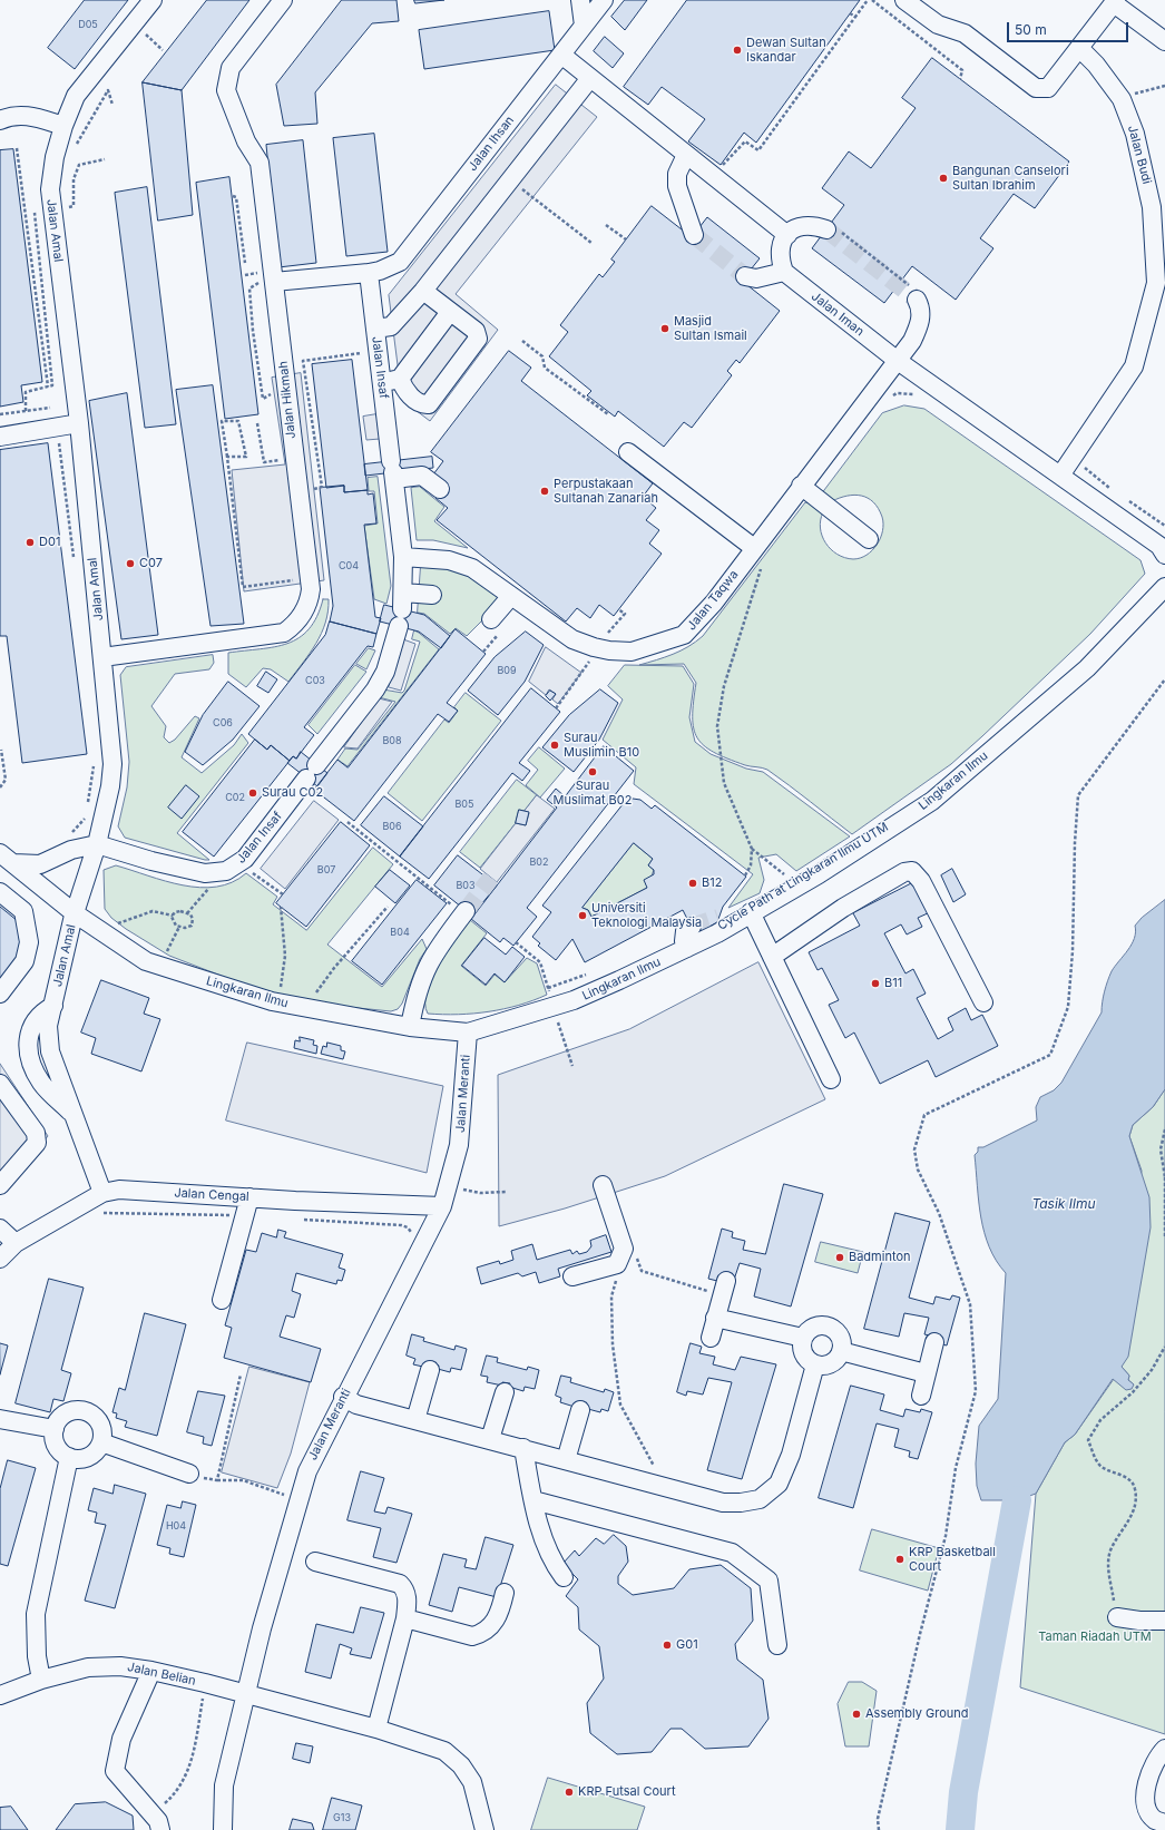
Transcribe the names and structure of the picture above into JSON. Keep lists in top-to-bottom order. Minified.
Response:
{"streets":{"street":["Jalan Ihsan","Jalan Budi","Jalan Amal","Jalan Iman","Jalan Insaf","Jalan Hikmah","Jalan Taqwa","Lingkaran Ilmu","Jalan Meranti","Jalan Cengal","Jalan Belian"]},"crossings":[["Jalan Ihsan","Jalan Insaf"],["Jalan Ihsan","Jalan Hikmah"],["Jalan Budi","Jalan Iman"],["Jalan Amal","Jalan Insaf"],["Jalan Amal","Jalan Hikmah"],["Jalan Amal","Lingkaran Ilmu"],["Jalan Amal","Jalan Cengal"],["Jalan Iman","Jalan Taqwa"],["Jalan Insaf","Jalan Taqwa"],["Lingkaran Ilmu","Jalan Meranti"],["Jalan Meranti","Jalan Cengal"],["Jalan Meranti","Jalan Belian"]],"water":["Tasik Ilmu"],"parks":["Taman Riadah UTM"],"places":["Dewan Sultan Iskandar","Bangunan Canselori Sultan Ibrahim","Masjid Sultan Ismail","Perpustakaan Sultanah Zanariah","D01","C07","Surau Muslimin B10","Surau Muslimat B02","Surau C02","B12","Universiti Teknologi Malaysia","B11","Badminton","KRP Basketball Court","G01","Assembly Ground","KRP Futsal Court"],"house_numbers":["D05","C04","B09","C03","C06","B08","C02","B05","B06","B02","B07","B03","B04","H04","G13"],"scale_bar":"50 m"}
